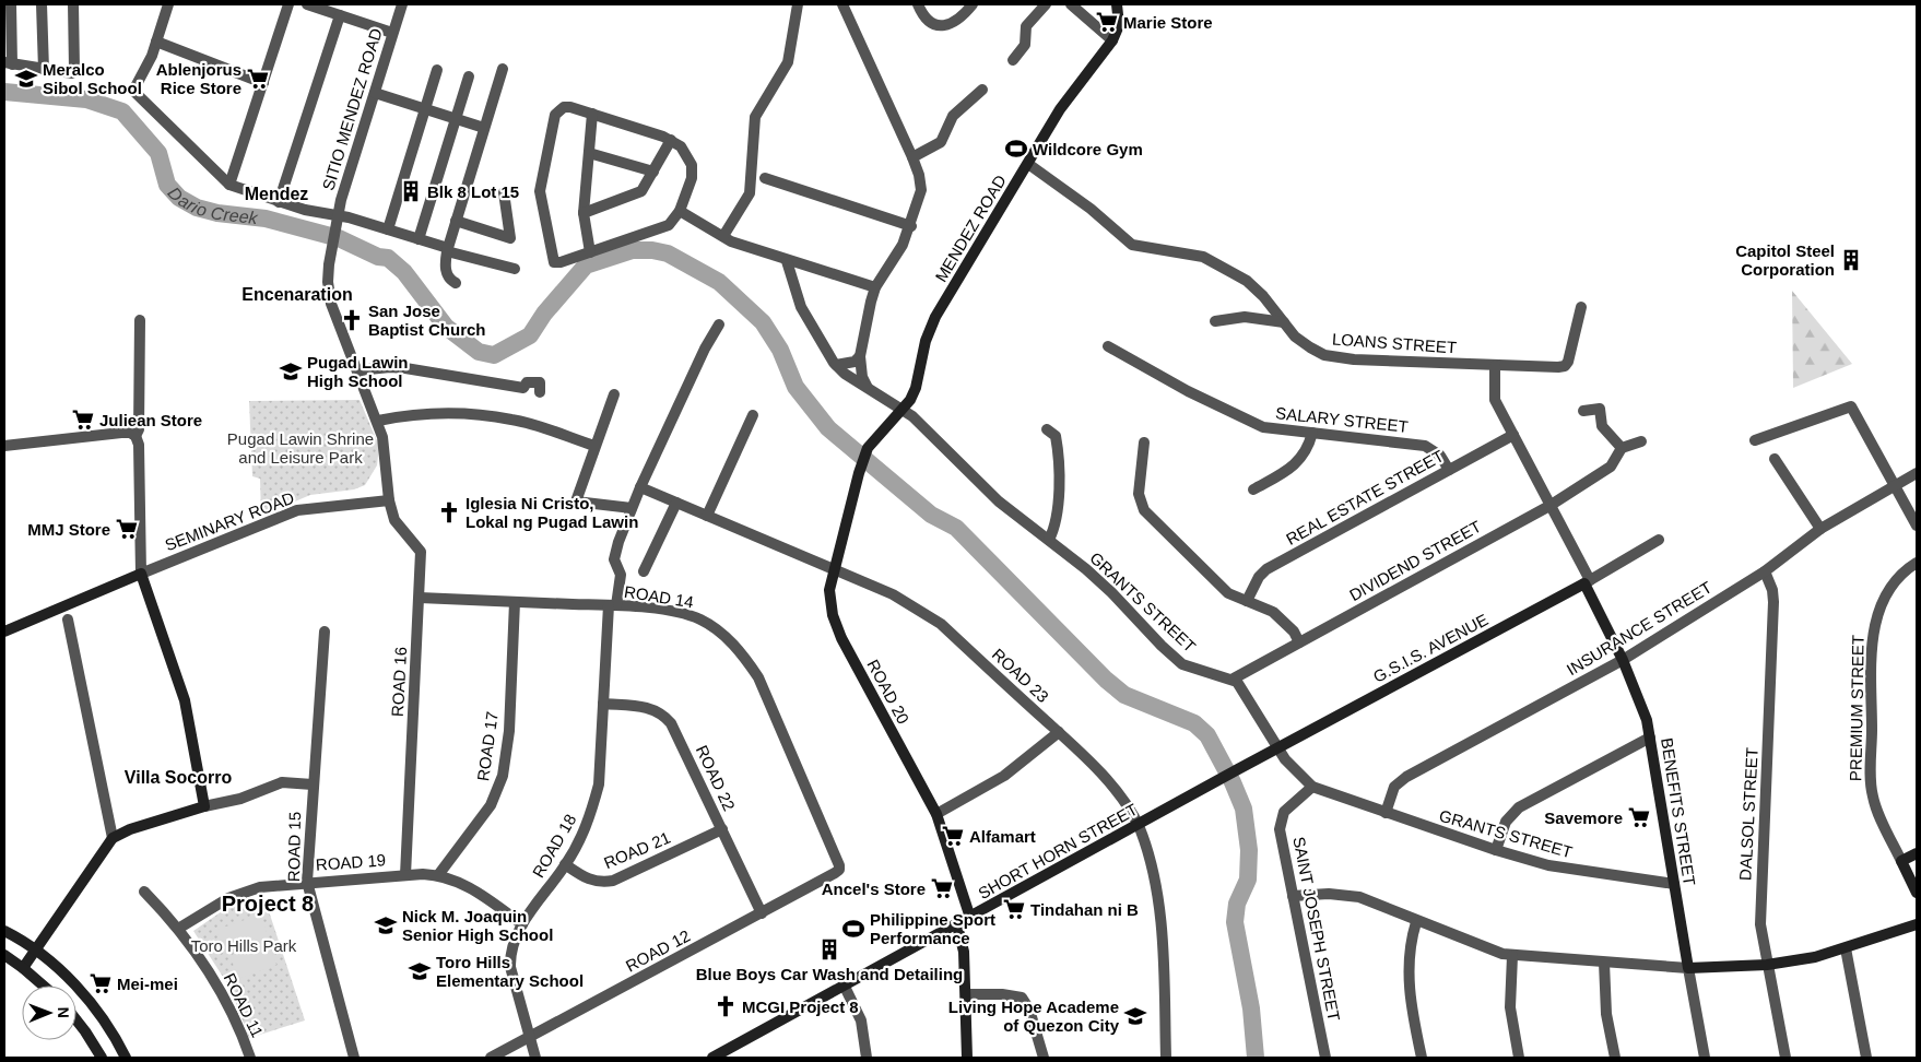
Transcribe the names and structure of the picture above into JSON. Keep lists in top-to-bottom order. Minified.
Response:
{"streets":{"street":["SITIO MENDEZ ROAD","MENDEZ ROAD","LOANS STREET","SALARY STREET","REAL ESTATE STREET","SEMINARY ROAD","DIVIDEND STREET","ROAD 14","GRANTS STREET","INSURANCE STREET","G.S.I.S. AVENUE","ROAD 23","ROAD 16","ROAD 20","PREMIUM STREET","ROAD 17","ROAD 22","BENEFITS STREET","DALSOL STREET","ROAD 18","ROAD 15","ROAD 21","SHORT HORN STREET","ROAD 19","SAINT JOSEPH STREET","ROAD 12","ROAD 11"]},"crossings":[["MENDEZ ROAD","LOANS STREET"],["MENDEZ ROAD","GRANTS STREET"],["MENDEZ ROAD","ROAD 20"],["LOANS STREET","BENEFITS STREET"],["SALARY STREET","REAL ESTATE STREET"],["REAL ESTATE STREET","BENEFITS STREET"],["SEMINARY ROAD","ROAD 16"],["DIVIDEND STREET","GRANTS STREET"],["DIVIDEND STREET","BENEFITS STREET"],["ROAD 14","ROAD 16"],["ROAD 14","ROAD 17"],["ROAD 14","ROAD 18"],["ROAD 14","ROAD 12"],["GRANTS STREET","INSURANCE STREET"],["GRANTS STREET","G.S.I.S. AVENUE"],["GRANTS STREET","BENEFITS STREET"],["GRANTS STREET","SAINT JOSEPH STREET"],["INSURANCE STREET","BENEFITS STREET"],["INSURANCE STREET","DALSOL STREET"],["G.S.I.S. AVENUE","BENEFITS STREET"],["G.S.I.S. AVENUE","SHORT HORN STREET"],["ROAD 23","ROAD 20"],["ROAD 23","ROAD 18"],["ROAD 23","SHORT HORN STREET"],["ROAD 16","ROAD 19"],["ROAD 20","SHORT HORN STREET"],["ROAD 17","ROAD 19"],["ROAD 22","ROAD 18"],["ROAD 22","ROAD 21"],["ROAD 22","ROAD 12"],["ROAD 18","ROAD 21"],["ROAD 18","ROAD 19"],["ROAD 18","ROAD 12"],["ROAD 15","ROAD 19"],["ROAD 19","ROAD 11"]],"districts":["Mendez","Encenaration","Villa Socorro","Project 8"],"water":["Dario Creek"],"parks":["Pugad Lawin Shrine and Leisure Park","Toro Hills Park"],"places":{"supermarket":["Marie Store","Ablenjorus Rice Store","Juliean Store","MMJ Store","Savemore","Alfamart","Ancel's Store","Tindahan ni B","Mei-mei"],"school or university":["Meralco Sibol School","Pugad Lawin High School","Nick M. Joaquin Senior High School","Toro Hills Elementary School","Living Hope Academe of Quezon City"],"sports":["Wildcore Gym","Philippine Sport Performance"],"building":["Blk 8 Lot 15","Capitol Steel Corporation","Blue Boys Car Wash and Detailing"],"church":["San Jose Baptist Church","Iglesia Ni Cristo, Lokal ng Pugad Lawin","MCGI Project 8"]},"north":"right"}
